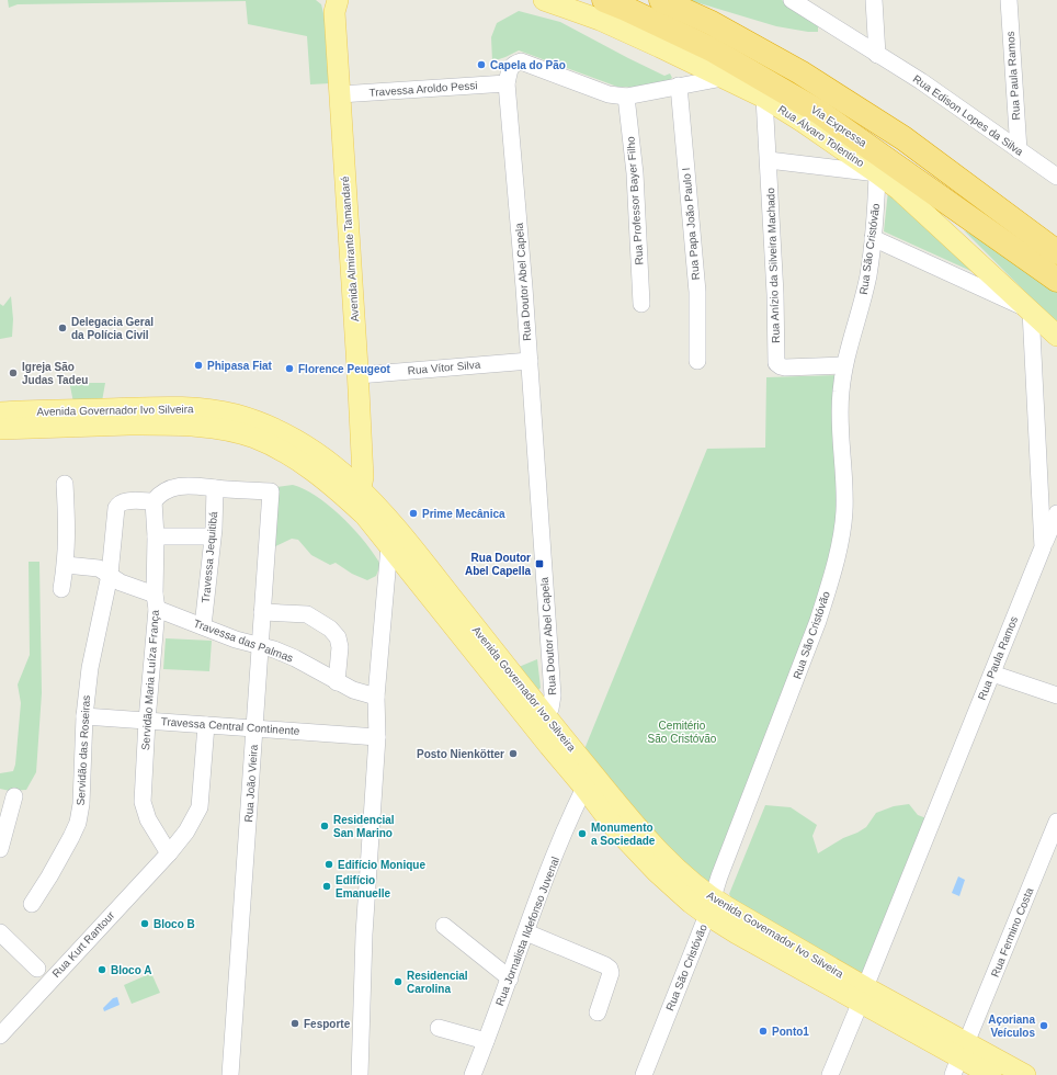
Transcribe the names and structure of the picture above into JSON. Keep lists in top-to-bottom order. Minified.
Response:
{"streets":{"highway":["Via Expressa"],"main road":["Rua Álvaro Tolentino","Avenida Almirante Tamandaré","Avenida Governador Ivo Silveira"],"street":["Rua Paula Ramos","Travessa Aroldo Pessi","Rua Edison Lopes da Silva","Rua Professor Bayer Filho","Rua Papa João Paulo I","Rua São Cristóvão","Rua Anízio da Silveira Machado","Rua Doutor Abel Capela","Rua Vítor Silva","Travessa Jequitibá","Travessa das Palmas","Servidão Maria Luíza França","Travessa Central Continente","Servidão das Roseiras","Rua João Vieira","Rua Jornalista Ildefonso Juvenal","Rua Fermino Costa","Rua Kurt Rantour"]},"crossings":[["Rua Paula Ramos","Rua Edison Lopes da Silva"],["Rua Paula Ramos","Rua Álvaro Tolentino"],["Rua Paula Ramos","Avenida Governador Ivo Silveira"],["Travessa Aroldo Pessi","Avenida Almirante Tamandaré"],["Travessa Aroldo Pessi","Rua Doutor Abel Capela"],["Rua Álvaro Tolentino","Rua São Cristóvão"],["Rua Álvaro Tolentino","Rua Anízio da Silveira Machado"],["Rua Álvaro Tolentino","Rua Doutor Abel Capela"],["Rua Professor Bayer Filho","Rua Doutor Abel Capela"],["Rua Papa João Paulo I","Rua Doutor Abel Capela"],["Avenida Almirante Tamandaré","Rua Vítor Silva"],["Avenida Almirante Tamandaré","Avenida Governador Ivo Silveira"],["Rua São Cristóvão","Rua Anízio da Silveira Machado"],["Rua São Cristóvão","Avenida Governador Ivo Silveira"],["Rua Doutor Abel Capela","Rua Vítor Silva"],["Rua Doutor Abel Capela","Avenida Governador Ivo Silveira"],["Avenida Governador Ivo Silveira","Rua Jornalista Ildefonso Juvenal"],["Avenida Governador Ivo Silveira","Rua Fermino Costa"],["Travessa Jequitibá","Travessa das Palmas"],["Travessa Jequitibá","Rua João Vieira"],["Travessa das Palmas","Servidão Maria Luíza França"],["Travessa das Palmas","Servidão das Roseiras"],["Travessa das Palmas","Rua João Vieira"],["Servidão Maria Luíza França","Travessa Central Continente"],["Servidão Maria Luíza França","Servidão das Roseiras"],["Servidão Maria Luíza França","Rua Kurt Rantour"],["Travessa Central Continente","Servidão das Roseiras"],["Travessa Central Continente","Rua João Vieira"],["Travessa Central Continente","Rua Kurt Rantour"]],"parks":["Cemitério São Cristóvão"],"places":{"other":["Capela do Pão","Delegacia Geral da Polícia Civil","Phipasa Fiat","Florence Peugeot","Igreja São Judas Tadeu","Prime Mecânica","Posto Nienkötter","Residencial San Marino","Monumento a Sociedade","Edifício Monique","Edifício Emanuelle","Bloco B","Bloco A","Residencial Carolina","Fesporte","Açoriana Veículos","Ponto1"],"transit":["Rua Doutor Abel Capella"]}}
